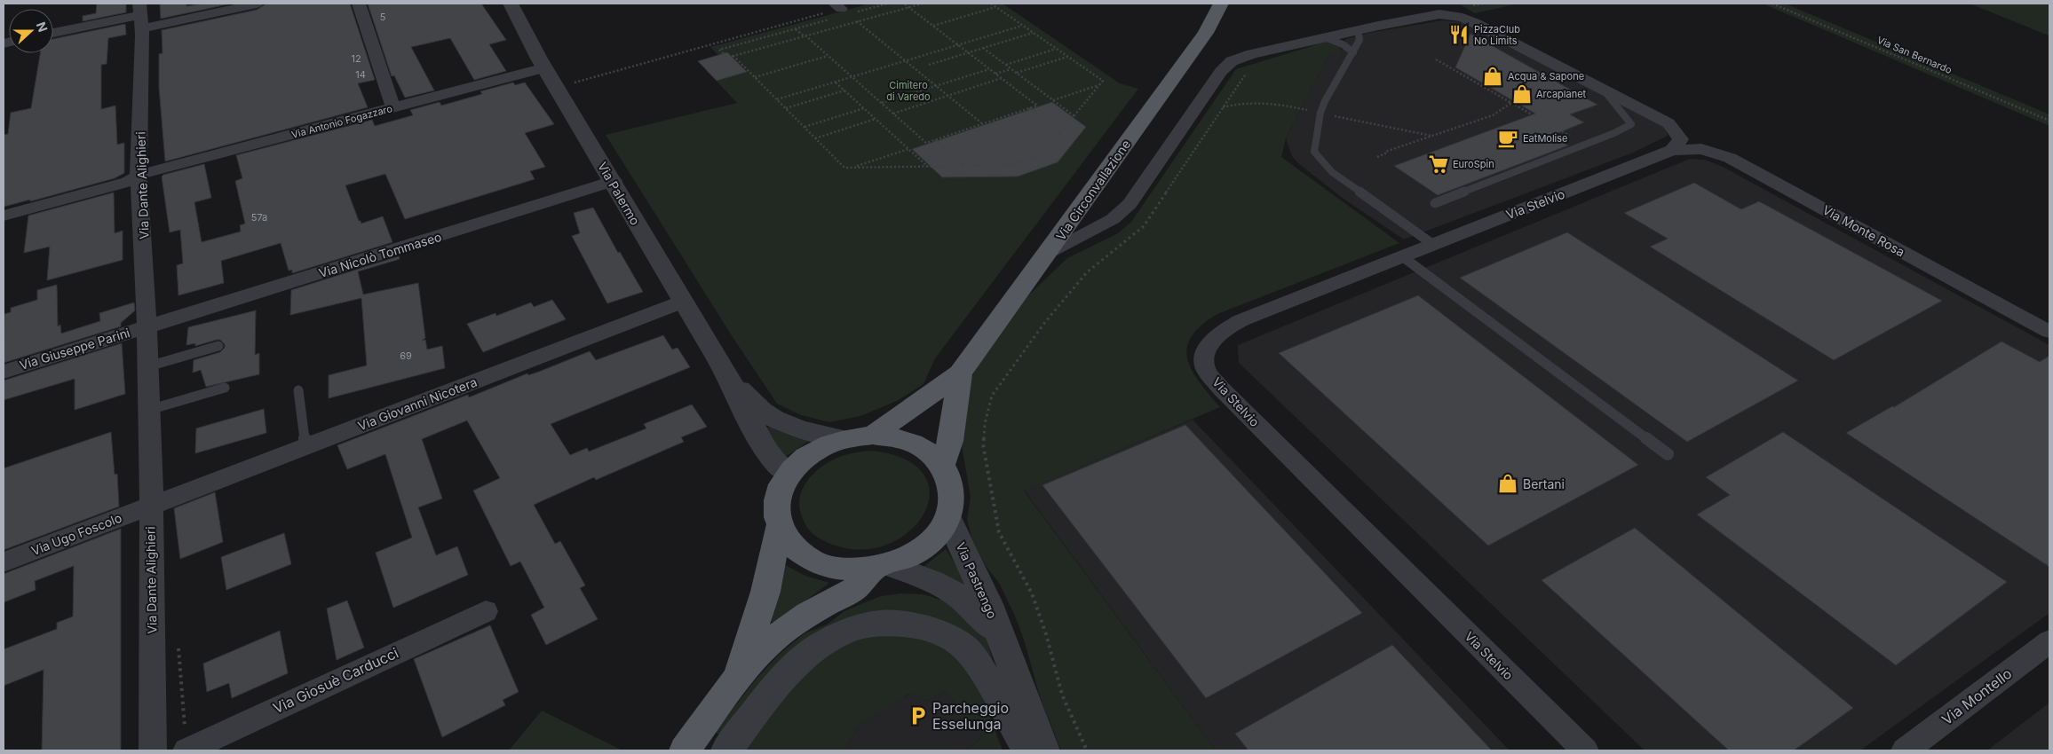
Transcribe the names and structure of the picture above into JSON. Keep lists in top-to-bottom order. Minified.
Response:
{"streets":{"main road":["Via Circonvallazione"],"street":["Via Antonio Fogazzaro","Via Dante Alighieri","Via Palermo","Via Stelvio","Via Monte Rosa","Via Nicolò Tommaseo","Via Giuseppe Parini","Via Giovanni Nicotera","Via Ugo Foscolo","Via Pastrengo","Via Giosuè Carducci","Via Montello"],"path":["Via San Bernardo"]},"crossings":[["Via Antonio Fogazzaro","Via Dante Alighieri"],["Via Antonio Fogazzaro","Via Palermo"],["Via Dante Alighieri","Via Nicolò Tommaseo"],["Via Dante Alighieri","Via Giuseppe Parini"],["Via Dante Alighieri","Via Giovanni Nicotera"],["Via Dante Alighieri","Via Ugo Foscolo"],["Via Circonvallazione","Via Palermo"],["Via Circonvallazione","Via Pastrengo"],["Via Palermo","Via Nicolò Tommaseo"],["Via Palermo","Via Giovanni Nicotera"],["Via Palermo","Via Pastrengo"],["Via Stelvio","Via Monte Rosa"],["Via Nicolò Tommaseo","Via Giuseppe Parini"],["Via Giovanni Nicotera","Via Ugo Foscolo"]],"parks":["Cimitero di Varedo"],"places":{"restaurant":["PizzaClub No Limits"],"shop":["Acqua & Sapone","Arcaplanet","Bertani"],"cafe":["EatMolise"],"supermarket":["EuroSpin"],"parking":["Parcheggio Esselunga"]},"house_numbers":["5","12","14","57a","69"],"north":"right"}
